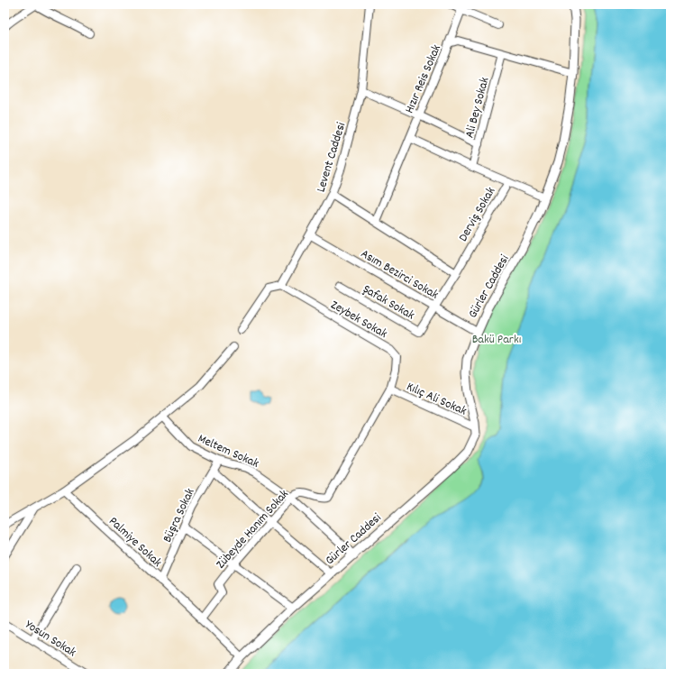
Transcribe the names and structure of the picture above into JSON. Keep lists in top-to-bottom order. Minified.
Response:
{"streets":{"street":["Hızır Reis Sokak","Ali Bey Sokak","Levent Caddesi","Derviş Sokak","Asım Bezirci Sokak","Gürler Caddesi","Şafak Sokak","Zeybek Sokak","Kılıç Ali Sokak","Meltem Sokak","Büşra Sokak","Zübeyde Hanım Sokak","Palmiye Sokak","Yosun Sokak"]},"crossings":[["Hızır Reis Sokak","Ali Bey Sokak"],["Hızır Reis Sokak","Gürler Caddesi"],["Levent Caddesi","Asım Bezirci Sokak"],["Levent Caddesi","Zeybek Sokak"],["Derviş Sokak","Asım Bezirci Sokak"],["Derviş Sokak","Gürler Caddesi"],["Derviş Sokak","Şafak Sokak"],["Asım Bezirci Sokak","Gürler Caddesi"],["Asım Bezirci Sokak","Şafak Sokak"],["Gürler Caddesi","Kılıç Ali Sokak"],["Gürler Caddesi","Meltem Sokak"],["Gürler Caddesi","Palmiye Sokak"],["Zeybek Sokak","Kılıç Ali Sokak"],["Zeybek Sokak","Zübeyde Hanım Sokak"],["Kılıç Ali Sokak","Zübeyde Hanım Sokak"],["Meltem Sokak","Büşra Sokak"],["Meltem Sokak","Zübeyde Hanım Sokak"],["Büşra Sokak","Palmiye Sokak"],["Zübeyde Hanım Sokak","Palmiye Sokak"]],"parks":["Bakü Parkı"]}
